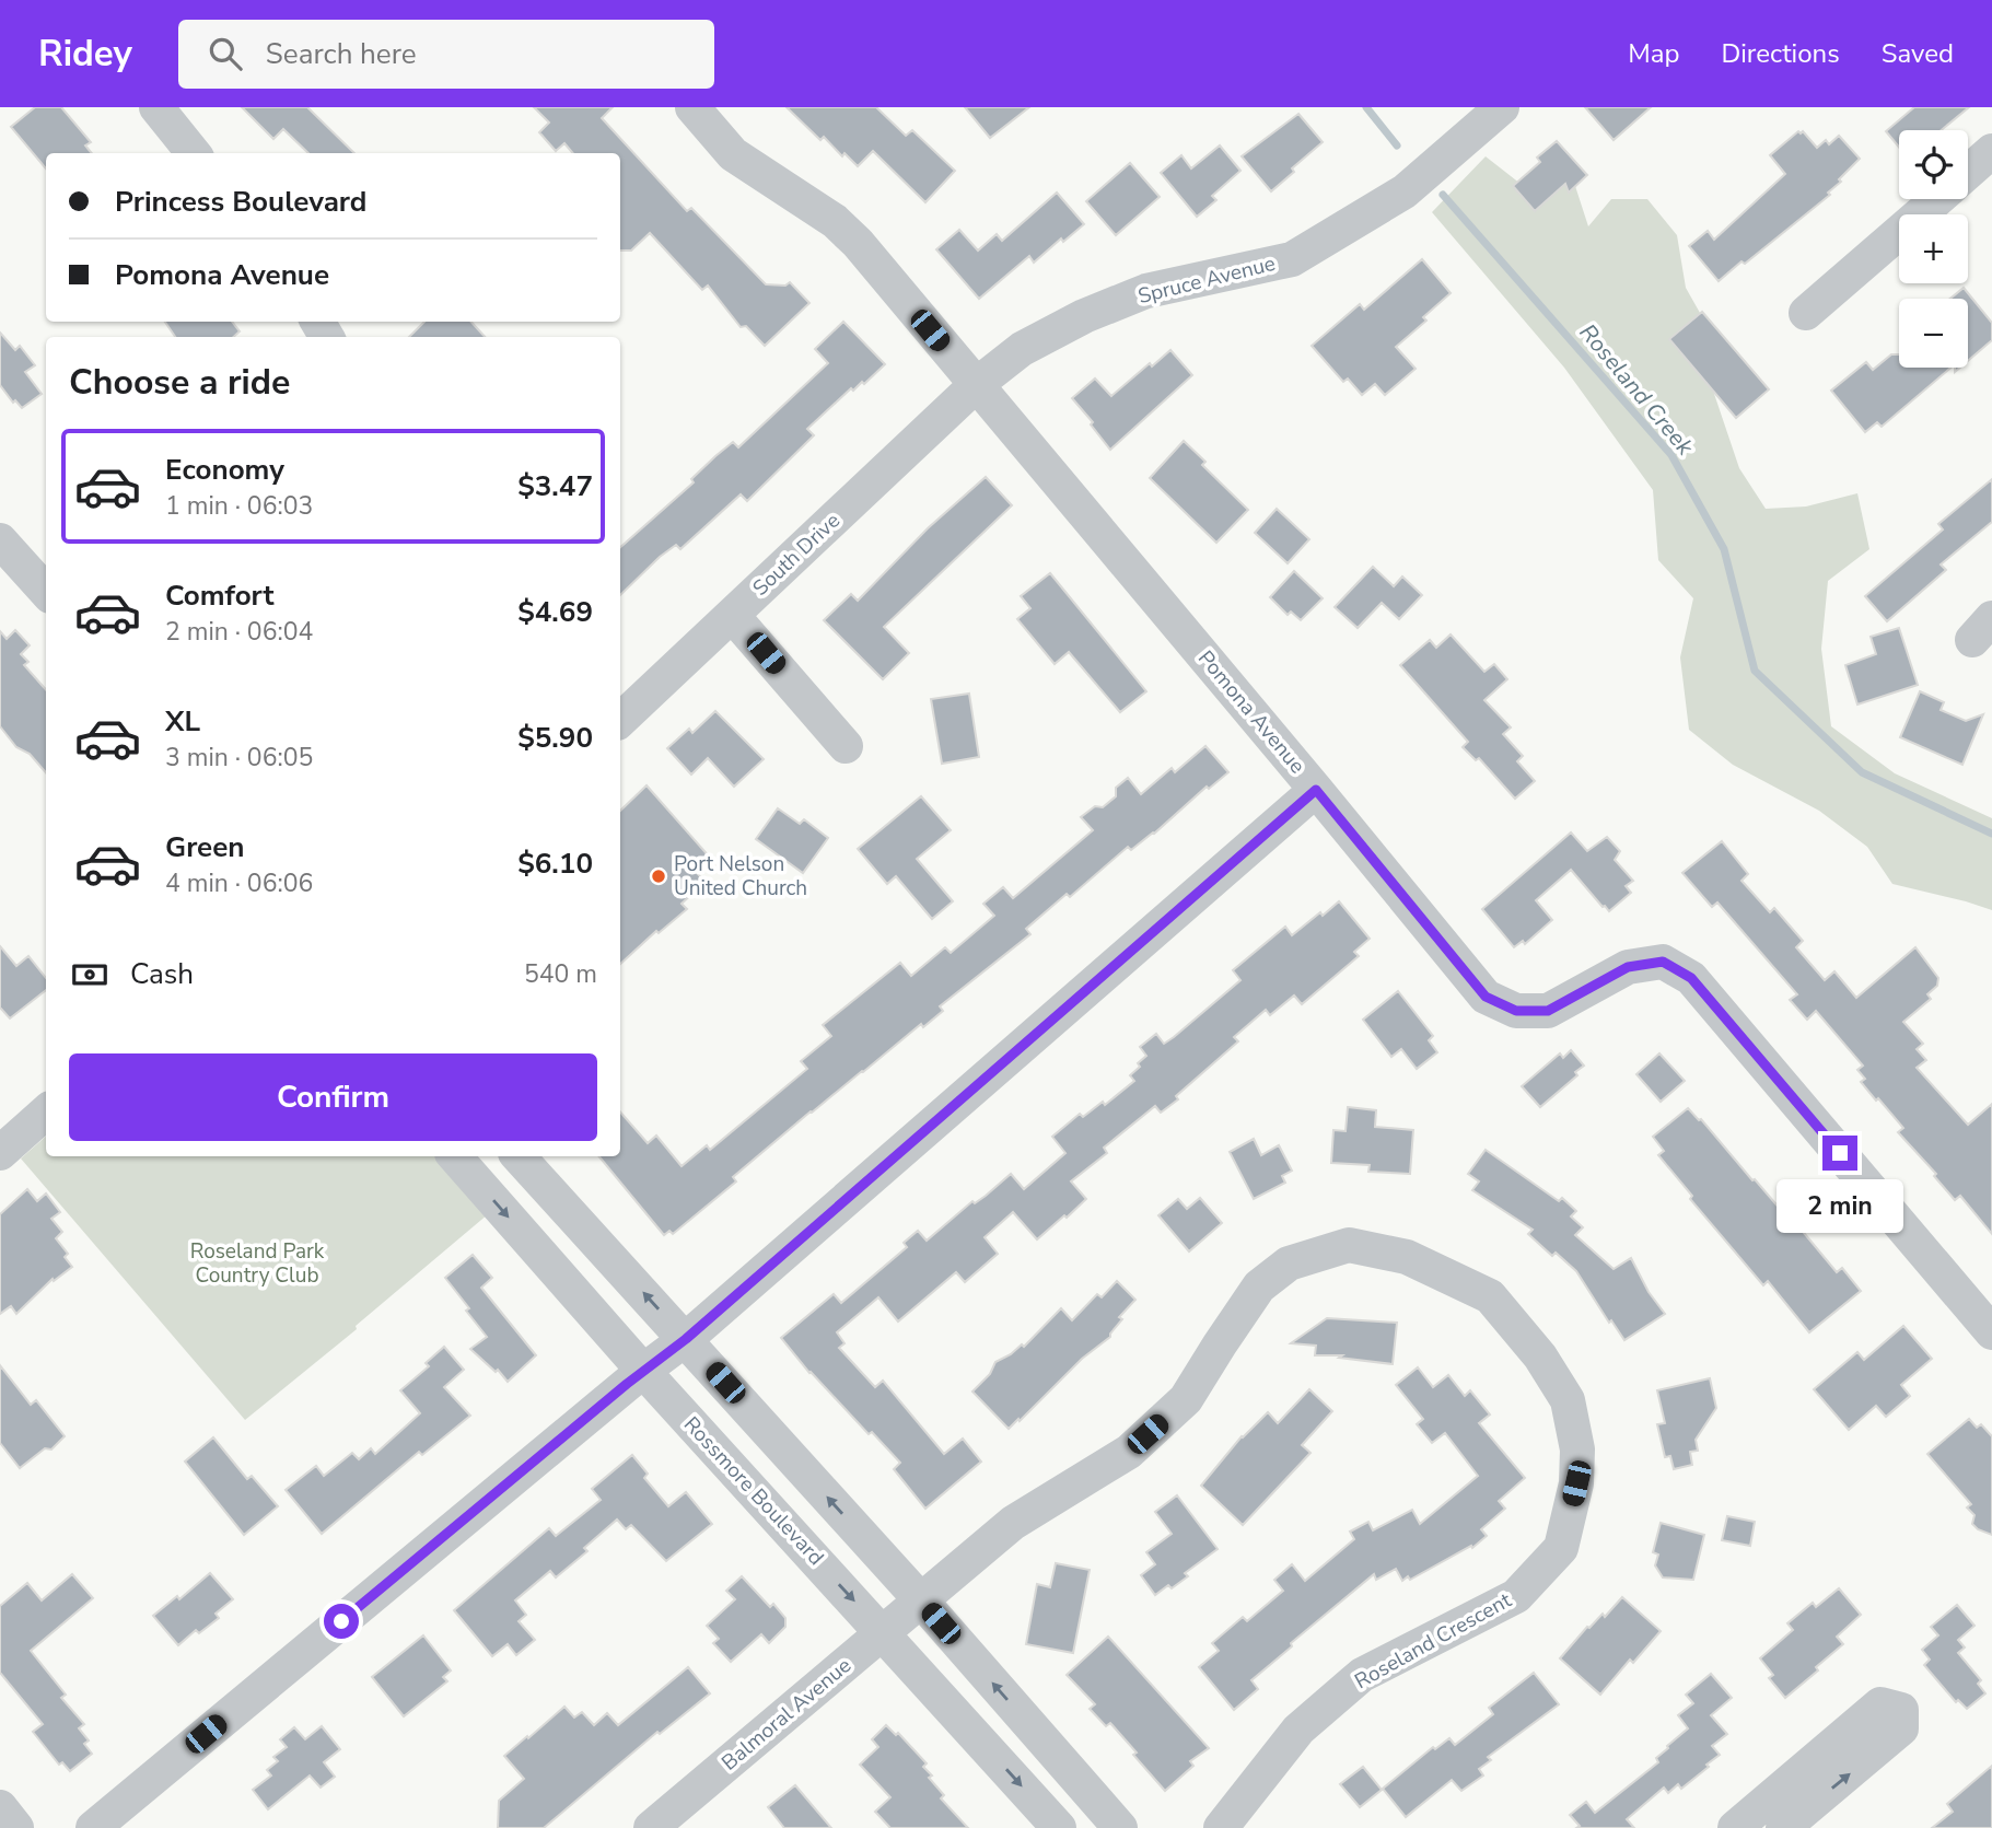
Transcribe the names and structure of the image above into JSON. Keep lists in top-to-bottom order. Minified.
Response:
{"streets":{"street":["Spruce Avenue","South Drive","Pomona Avenue","Rossmore Boulevard","Roseland Crescent","Balmoral Avenue"]},"crossings":[["Spruce Avenue","South Drive"],["Spruce Avenue","Pomona Avenue"],["South Drive","Pomona Avenue"],["Rossmore Boulevard","Balmoral Avenue"],["Roseland Crescent","Balmoral Avenue"]],"water":["Roseland Creek"],"parks":["Roseland Park Country Club"],"places":["Port Nelson United Church"],"page":{"header":"Ridey","search":"Search here","nav":["Map","Directions","Saved"],"map_buttons":["+","−"],"banner":["Princess Boulevard","Pomona Avenue"],"heading":"Choose a ride","list":[{"name":"Economy","note":"1 min · 06:03","value":"$3.47"},{"name":"Comfort","note":"2 min · 06:04","value":"$4.69"},{"name":"XL","note":"3 min · 06:05","value":"$5.90"},{"name":"Green","note":"4 min · 06:06","value":"$6.10"}],"pay":["Cash","540 m"],"buttons":"Confirm","bubble":"2 min"}}
